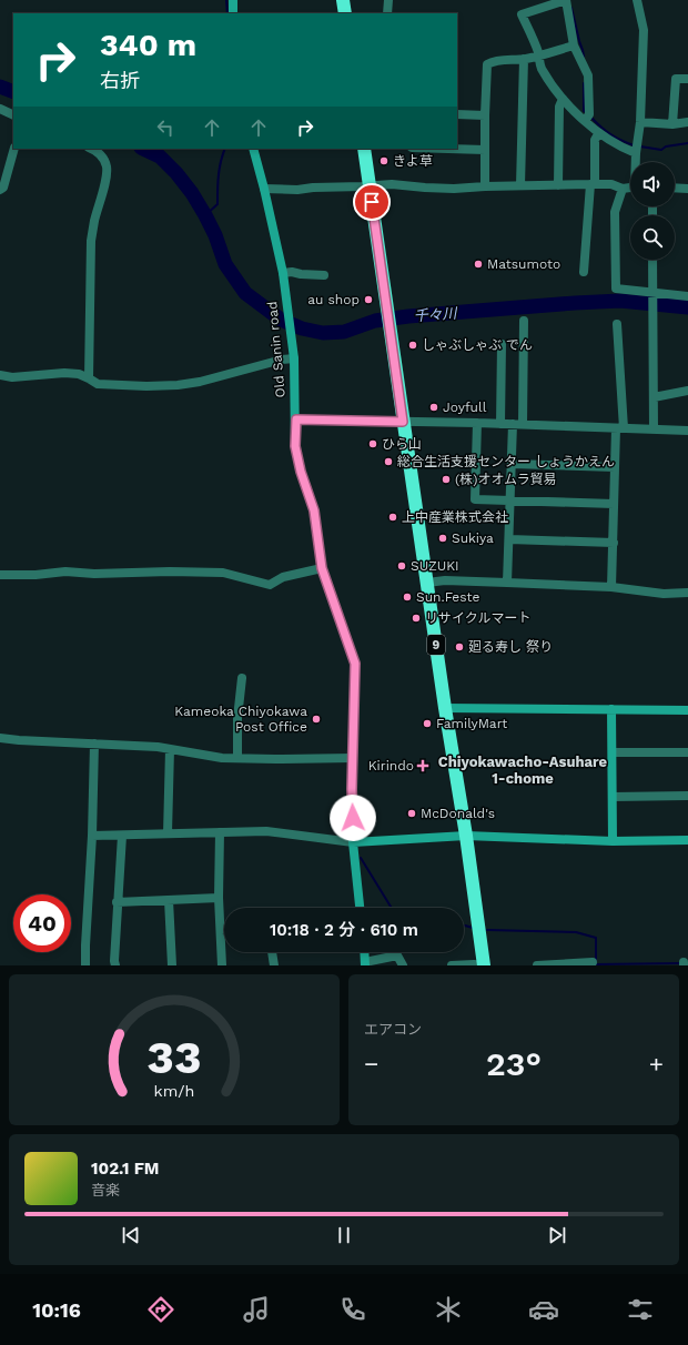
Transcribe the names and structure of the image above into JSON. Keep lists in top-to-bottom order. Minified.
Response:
{"streets":{"highway":["9"],"street":["Old Sanin road"]},"districts":["Chiyokawacho-Asuhare 1-chome"],"water":["千々川"],"places":{"other":["きよ草","Matsumoto","au shop","しゃぶしゃぶ でん","Joyfull","ひら山","総合生活支援センター しょうかえん","(株)オオムラ貿易","上中産業株式会社","Sukiya","SUZUKI","Sun.Feste","リサイクルマート","廻る寿し 祭り","Kameoka Chiyokawa Post Office","FamilyMart","McDonald's"],"health":["Kirindo"]},"page":{"turn":["340 m","右折"],"limit":"40","trip":"10:18 · 2 分 · 610 m","tile":"エアコン","heat":["−","23°","+"],"song":["102.1 FM","音楽"],"tabs":"10:16","gauge":["33","km/h"]}}
